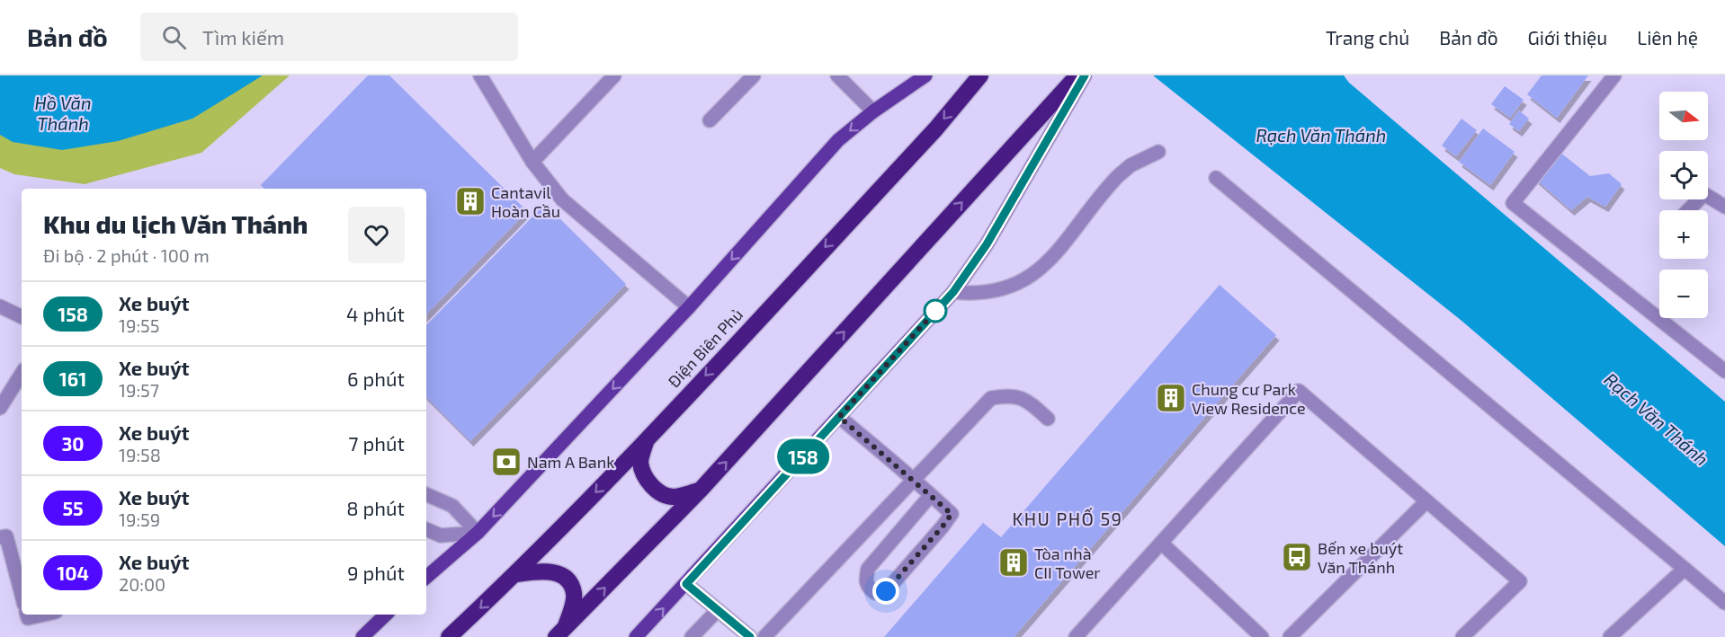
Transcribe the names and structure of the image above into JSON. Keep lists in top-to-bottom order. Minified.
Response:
{"streets":{"highway":["Điện Biên Phủ"]},"districts":["KHU PHỐ 59"],"water":["Hồ Văn Thánh","Rạch Văn Thánh"],"places":{"building":["Cantavil Hoàn Cầu","Chung cư Park View Residence","Tòa nhà CII Tower"],"bank":["Nam A Bank"],"bus stop":["Bến xe buýt Văn Thánh"]},"lines":["bus line 158"],"north":"right","page":{"header":"Bản đồ","search":"Tìm kiếm","nav":["Trang chủ","Bản đồ","Giới thiệu","Liên hệ"],"on_map":"158","map_buttons":["+","−"],"heading":["Khu du lịch Văn Thánh","Đi bộ · 2 phút · 100 m"],"list":[{"mark":"158","name":"Xe buýt","note":"19:55","value":"4 phút"},{"mark":"161","name":"Xe buýt","note":"19:57","value":"6 phút"},{"mark":"30","name":"Xe buýt","note":"19:58","value":"7 phút"},{"mark":"55","name":"Xe buýt","note":"19:59","value":"8 phút"},{"mark":"104","name":"Xe buýt","note":"20:00","value":"9 phút"}]}}
